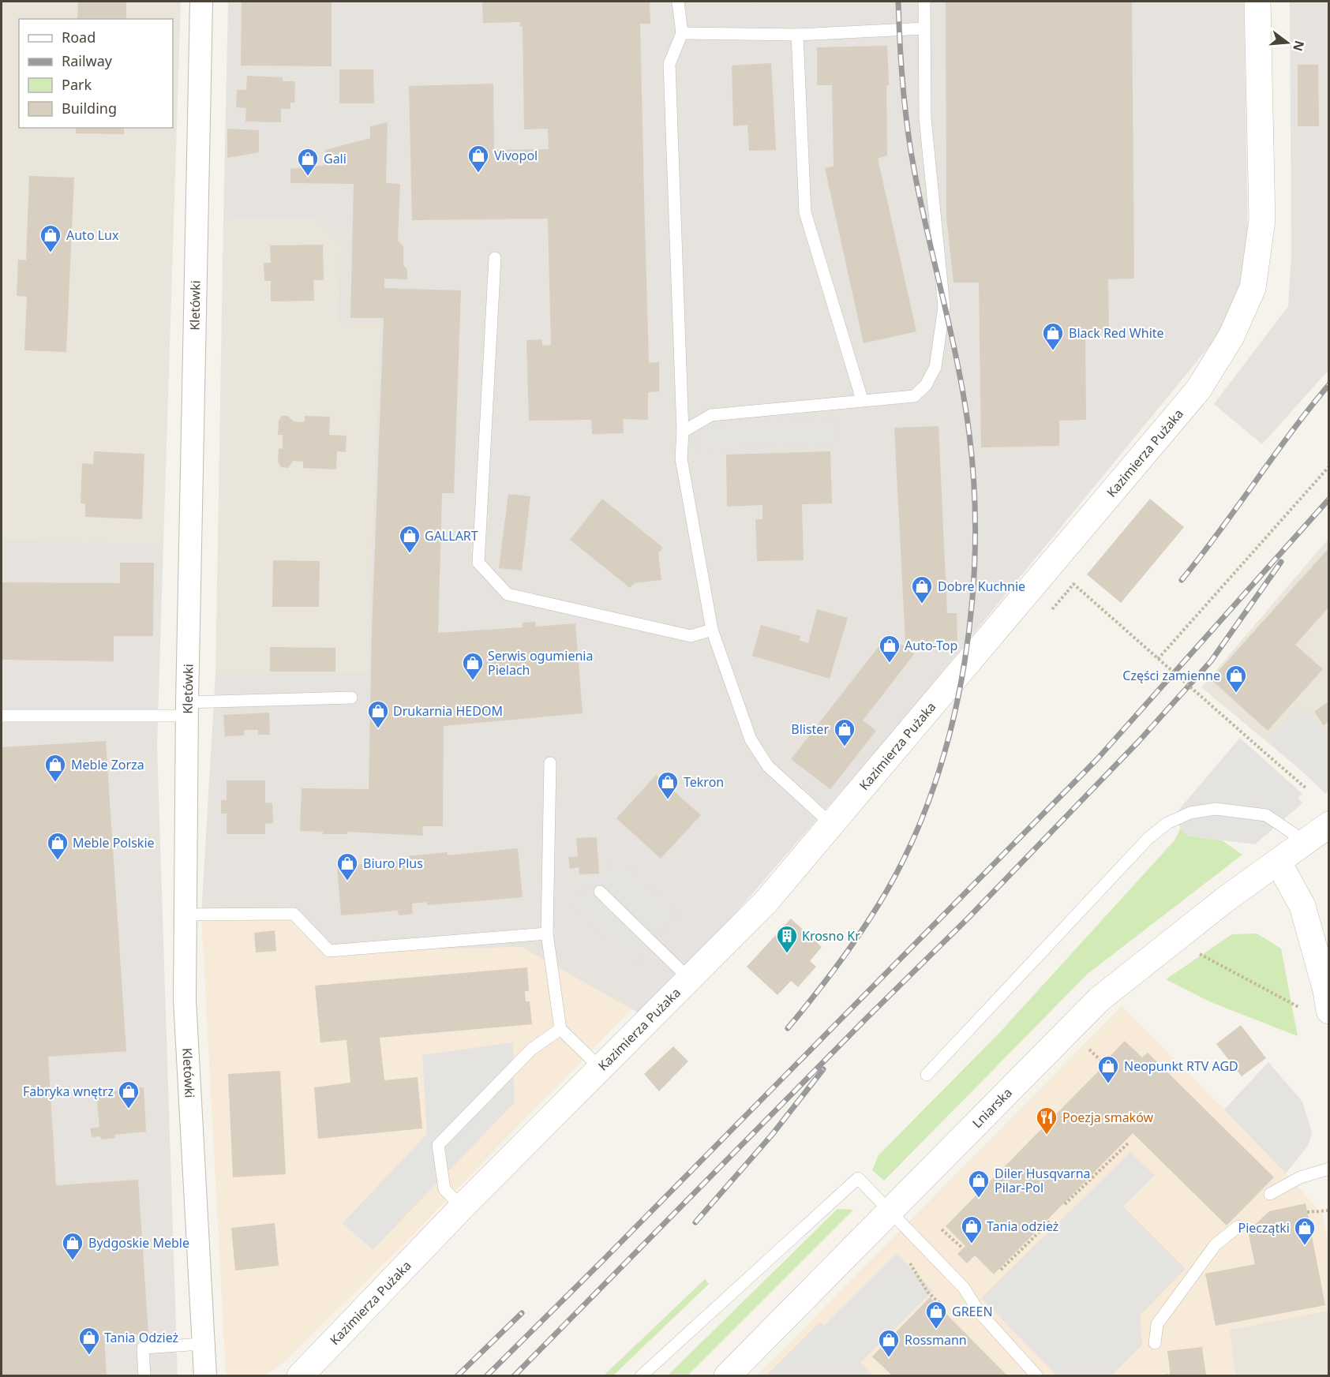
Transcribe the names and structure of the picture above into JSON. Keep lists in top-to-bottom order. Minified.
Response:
{"streets":{"street":["Kletówki","Kazimierza Pużaka","Lniarska"]},"places":{"shop":["Vivopol","Gali","Auto Lux","Black Red White","GALLART","Dobre Kuchnie","Auto-Top","Serwis ogumienia Pielach","Części zamienne","Drukarnia HEDOM","Blister","Meble Zorza","Tekron","Meble Polskie","Biuro Plus","Neopunkt RTV AGD","Fabryka wnętrz","Diler Husqvarna Pilar-Pol","Tania odzież","Pieczątki","Bydgoskie Meble","GREEN","Tania Odzież","Rossmann"],"building":["Krosno Kr"],"restaurant":["Poezja smaków"]},"legend":["Road","Railway","Park","Building"],"north":"right"}
